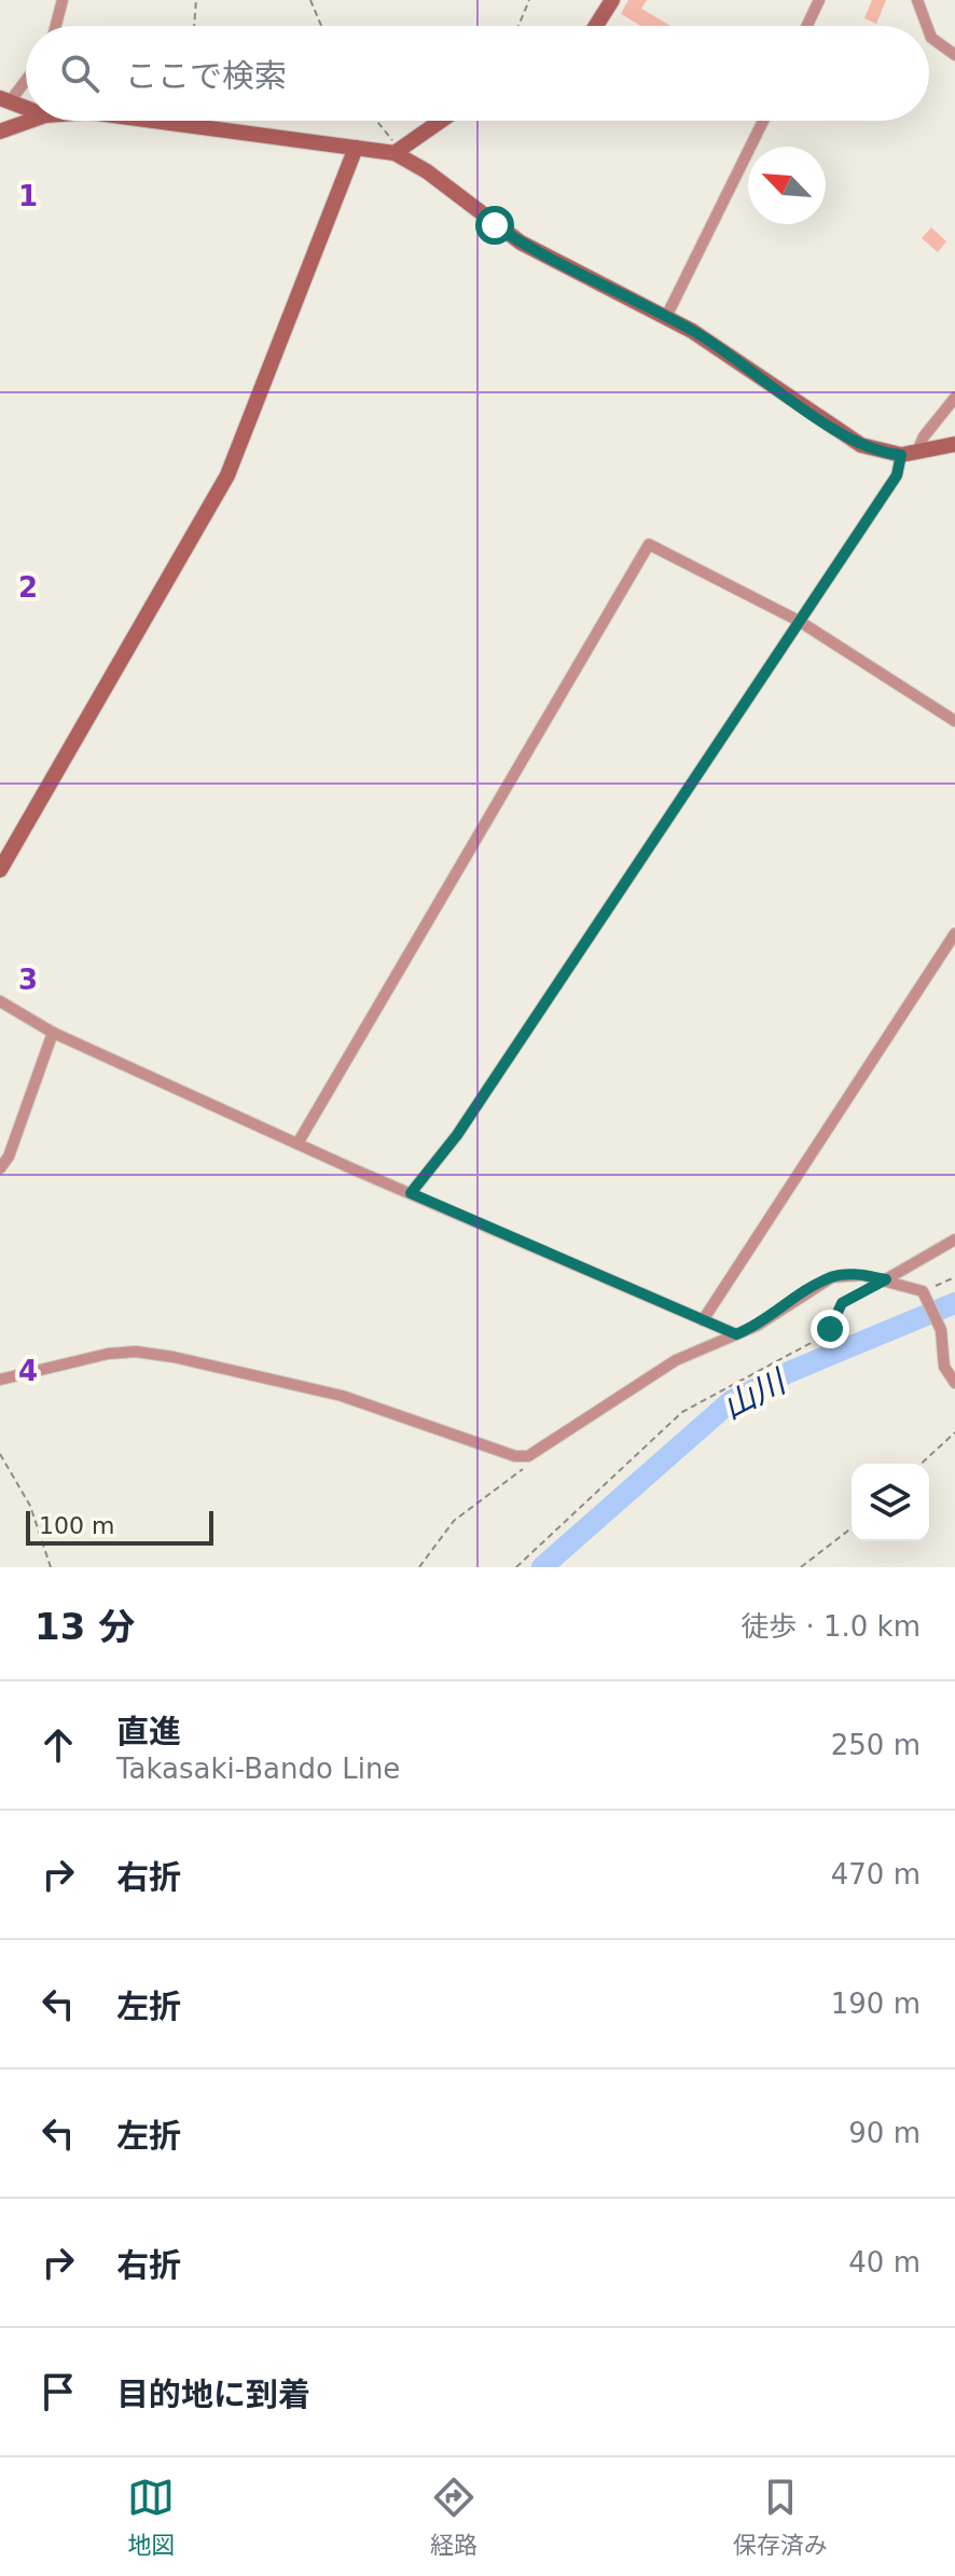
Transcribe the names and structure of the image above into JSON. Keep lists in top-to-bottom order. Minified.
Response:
{"water":["山川"],"scale_bar":"100 m","north":"top left","page":{"search":"ここで検索","scale":"100 m","heading":["13 分","徒歩 · 1.0 km"],"list":[["直進","Takasaki-Bando Line","250 m"],["右折","470 m"],["左折","190 m"],["左折","90 m"],["右折","40 m"],"目的地に到着"],"nav":["地図","経路","保存済み"]},"grid":{"rows":["1","2","3","4"]}}
